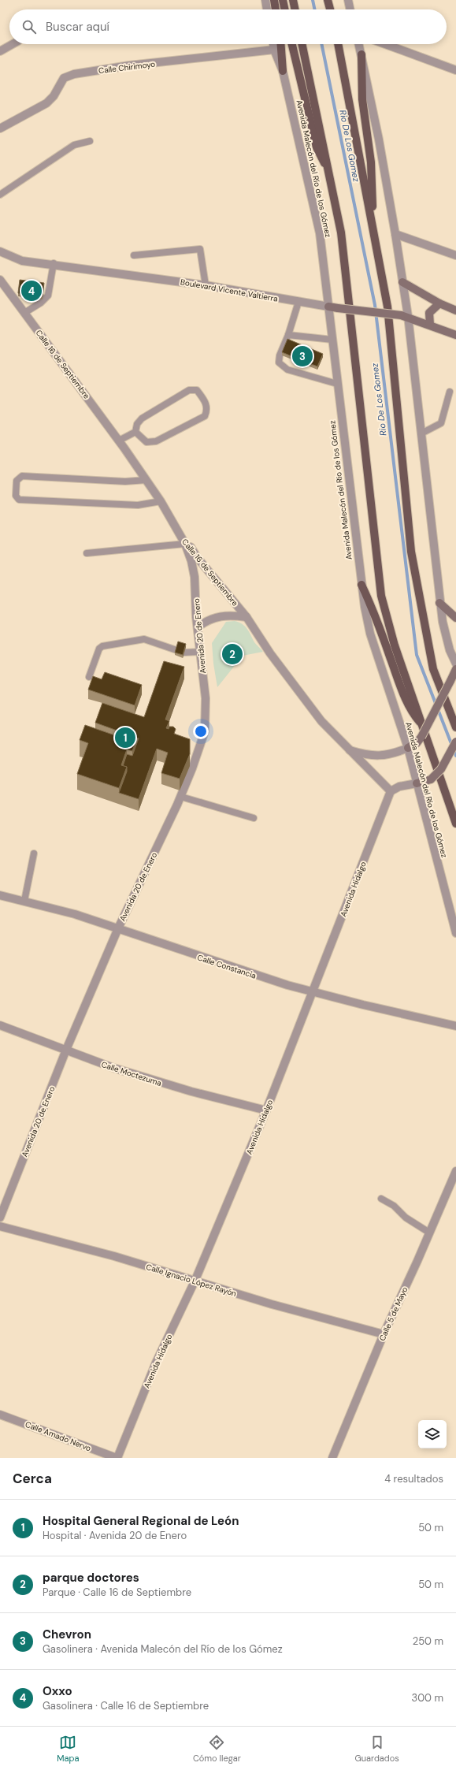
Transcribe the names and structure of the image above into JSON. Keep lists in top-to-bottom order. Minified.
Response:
{"streets":{"main road":["Avenida Malecón del Río de los Gómez","Boulevard Vicente Valtierra"],"street":["Calle Chirimoyo","Calle 16 de Septiembre","Avenida 20 de Enero","Avenida Hidalgo","Calle Constancia","Calle Moctezuma","Calle Ignacio López Rayón","Calle 5 de Mayo","Calle Amado Nervo"]},"crossings":[["Calle Chirimoyo","Avenida Malecón del Río de los Gómez"],["Avenida Malecón del Río de los Gómez","Boulevard Vicente Valtierra"],["Calle 16 de Septiembre","Avenida 20 de Enero"],["Calle 16 de Septiembre","Avenida Hidalgo"],["Avenida 20 de Enero","Calle Constancia"],["Avenida 20 de Enero","Calle Moctezuma"],["Avenida Hidalgo","Calle Constancia"],["Avenida Hidalgo","Calle Moctezuma"],["Avenida Hidalgo","Calle Ignacio López Rayón"],["Avenida Hidalgo","Calle Amado Nervo"],["Calle Ignacio López Rayón","Calle 5 de Mayo"]],"water":["Rio De Los Gomez"],"page":{"search":"Buscar aquí","pins":["4","3","2","1"],"heading":["Cerca","4 resultados"],"list":[{"mark":"1","name":"Hospital General Regional de León","note":"Hospital · Avenida 20 de Enero","value":"50 m"},{"mark":"2","name":"parque doctores","note":"Parque · Calle 16 de Septiembre","value":"50 m"},{"mark":"3","name":"Chevron","note":"Gasolinera · Avenida Malecón del Río de los Gómez","value":"250 m"},{"mark":"4","name":"Oxxo","note":"Gasolinera · Calle 16 de Septiembre","value":"300 m"}],"nav":["Mapa","Cómo llegar","Guardados"]}}
